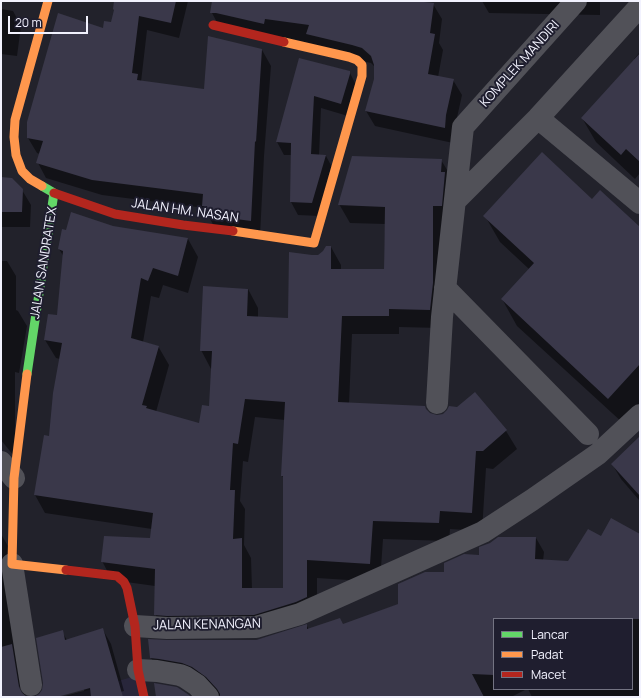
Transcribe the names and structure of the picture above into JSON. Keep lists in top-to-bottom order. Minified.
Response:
{"streets":{"street":["KOMPLEK MANDIRI","JALAN HM. NASAN","JALAN SANDRATEX","JALAN KENANGAN"]},"crossings":[["JALAN HM. NASAN","JALAN SANDRATEX"]],"legend":["Lancar","Padat","Macet"],"scale_bar":"20 m"}
